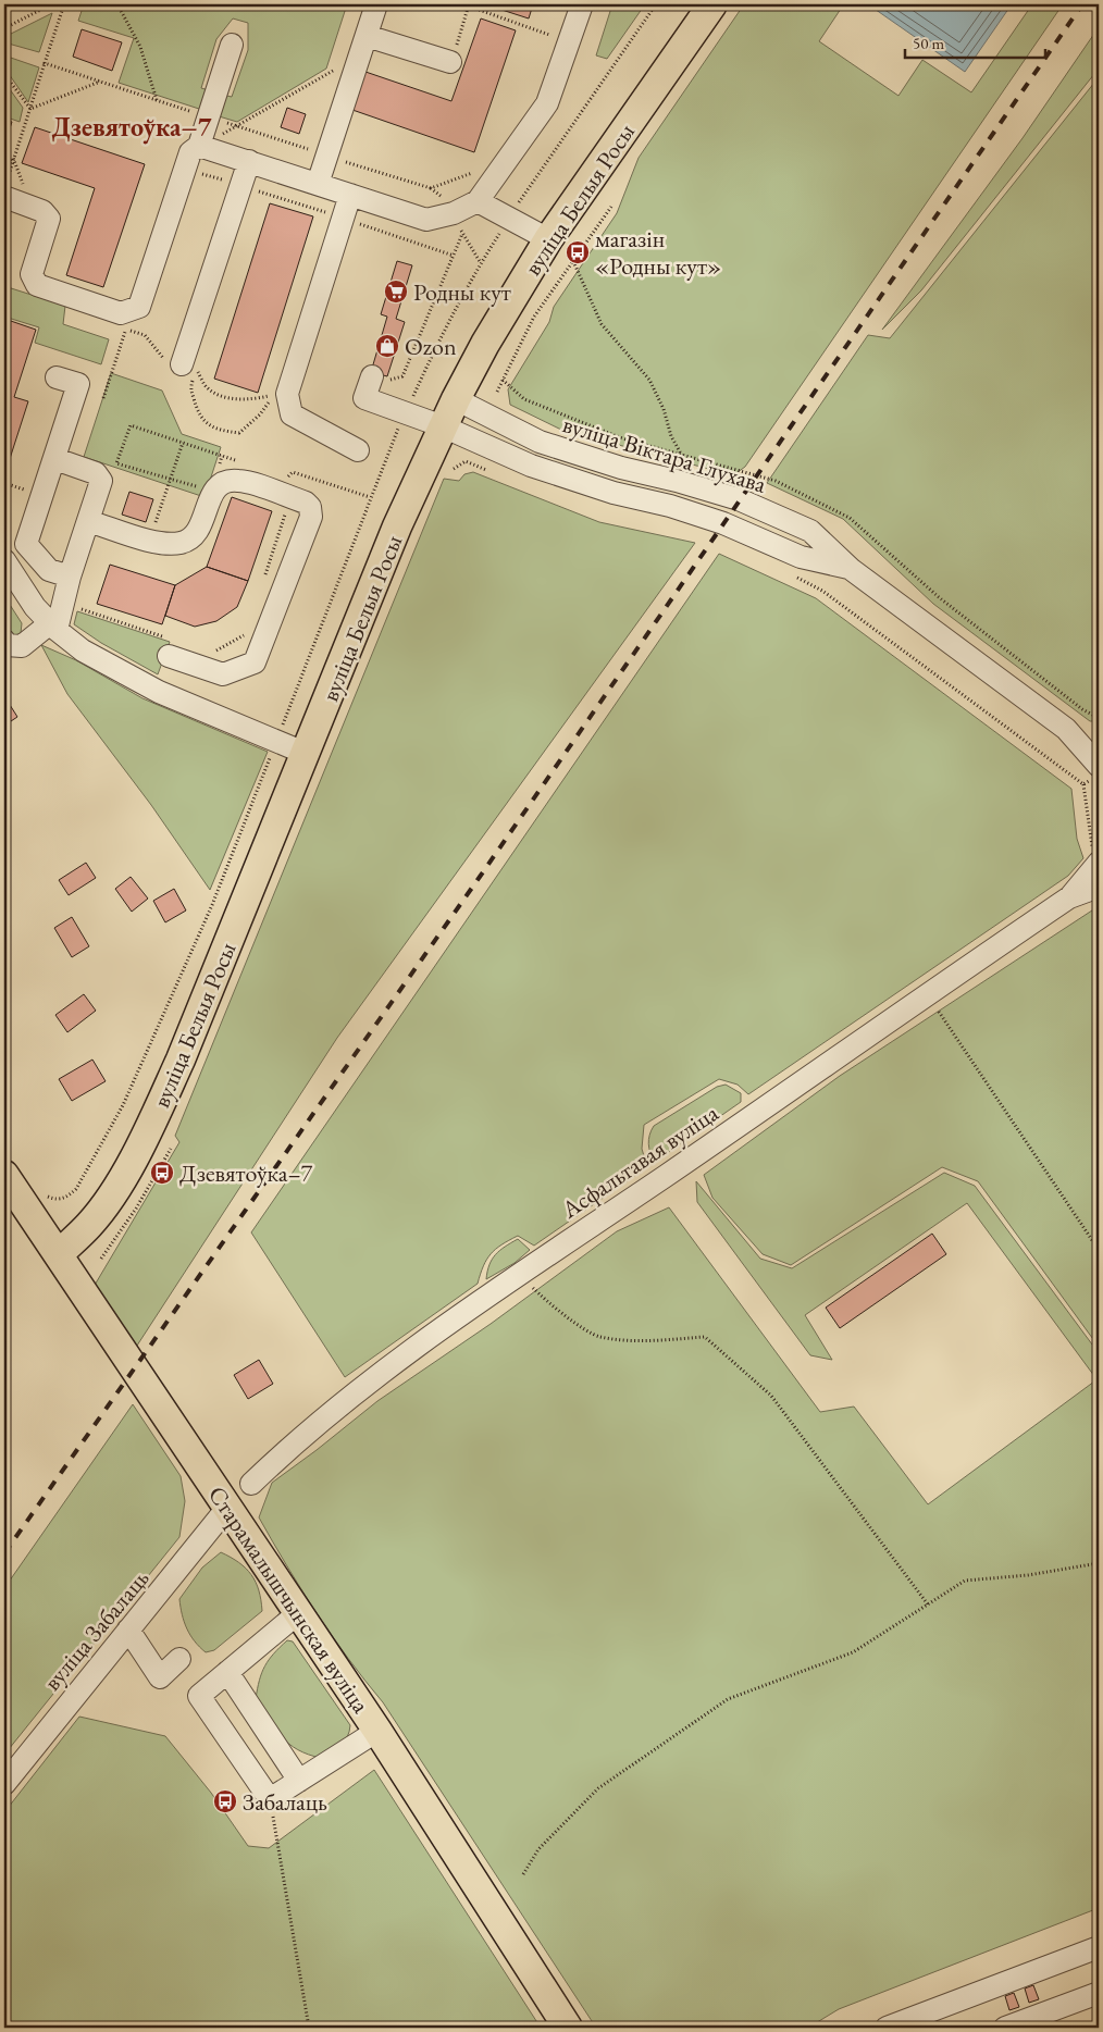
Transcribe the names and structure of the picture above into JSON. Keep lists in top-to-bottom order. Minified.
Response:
{"streets":{"main road":["вуліца Белыя Росы","Старамалышчынская вуліца"],"street":["вуліца Віктара Глухава","Асфальтавая вуліца","вуліца Забалаць"]},"crossings":[["вуліца Белыя Росы","вуліца Віктара Глухава"],["вуліца Белыя Росы","Старамалышчынская вуліца"],["Старамалышчынская вуліца","вуліца Забалаць"]],"districts":["Дзевятоўка–7"],"places":{"bus stop":["магазін «Родны кут»","Дзевятоўка–7","Забалаць"],"supermarket":["Родны кут"],"shop":["Ozon"]},"scale_bar":"50 m"}
